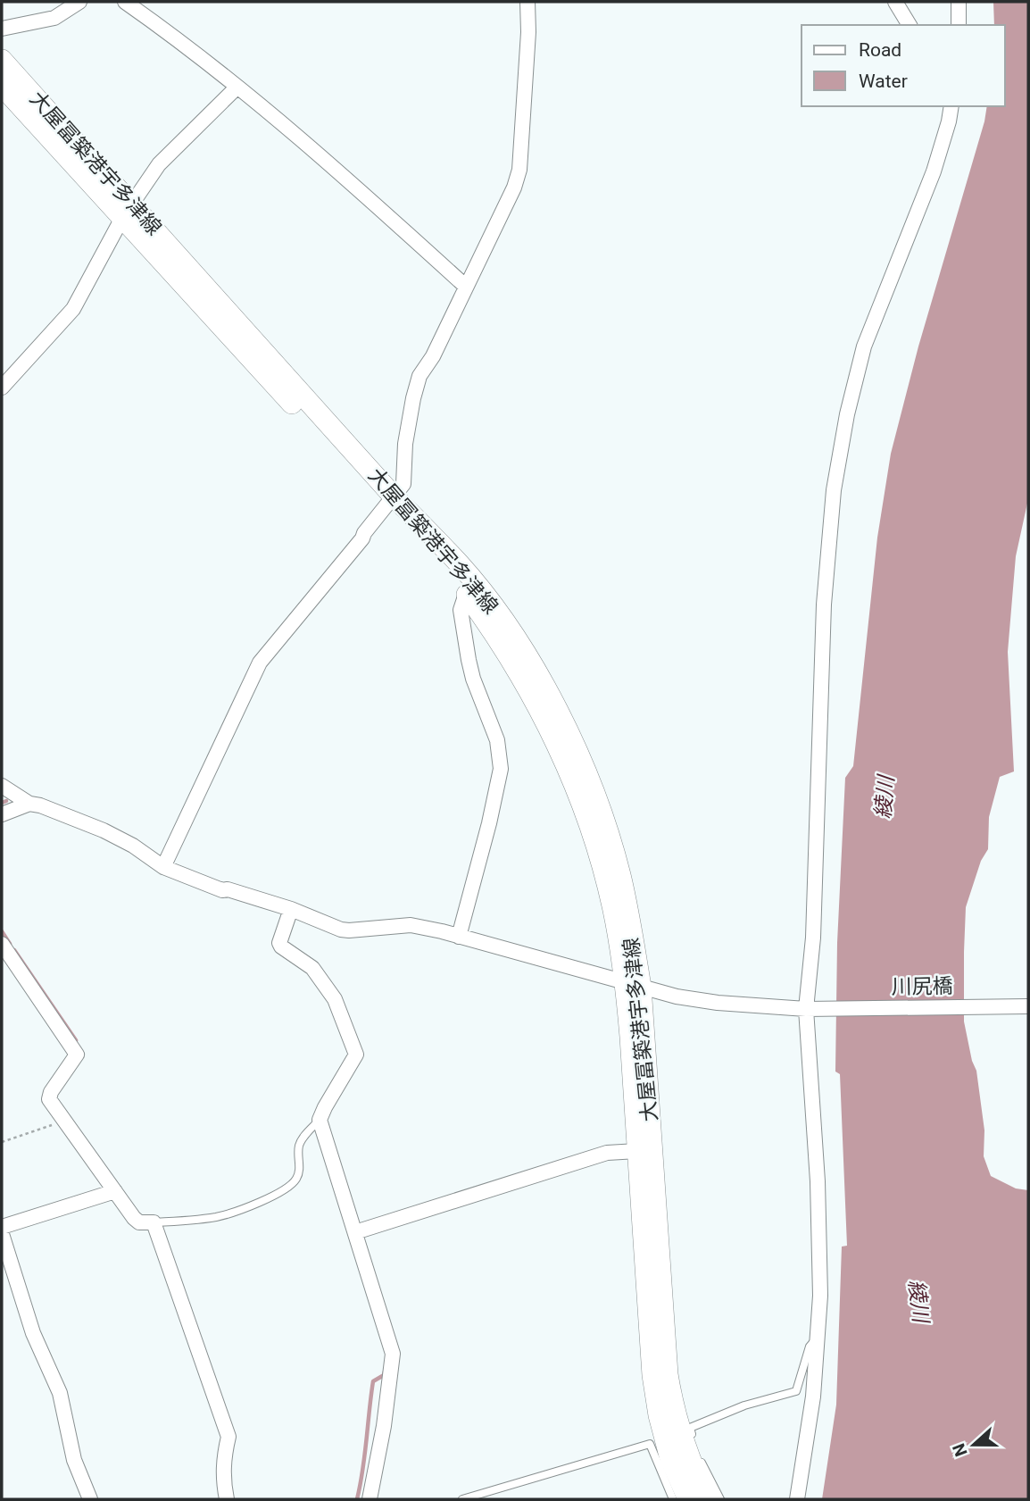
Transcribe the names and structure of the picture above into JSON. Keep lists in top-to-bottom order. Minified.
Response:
{"streets":{"main road":["大屋冨築港宇多津線"],"street":["川尻橋"]},"crossings":[["大屋冨築港宇多津線","川尻橋"]],"water":["綾川"],"legend":["Road","Water"],"north":"left"}
